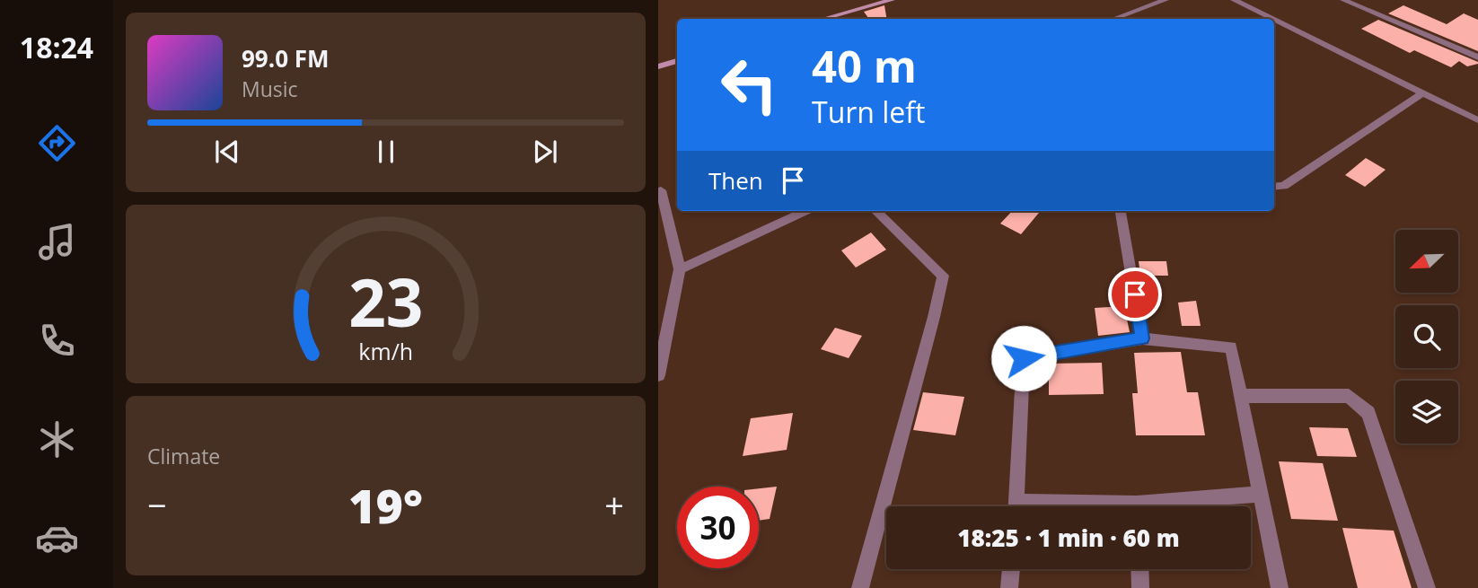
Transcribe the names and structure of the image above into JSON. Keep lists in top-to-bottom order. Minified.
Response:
{"north":"bottom left","page":{"tabs":"18:24","turn":["40 m","Turn left"],"song":["99.0 FM","Music"],"then":"Then","tile":"Climate","heat":["−","19°","+"],"limit":"30","trip":"18:25 · 1 min · 60 m","gauge":["23","km/h"]}}
